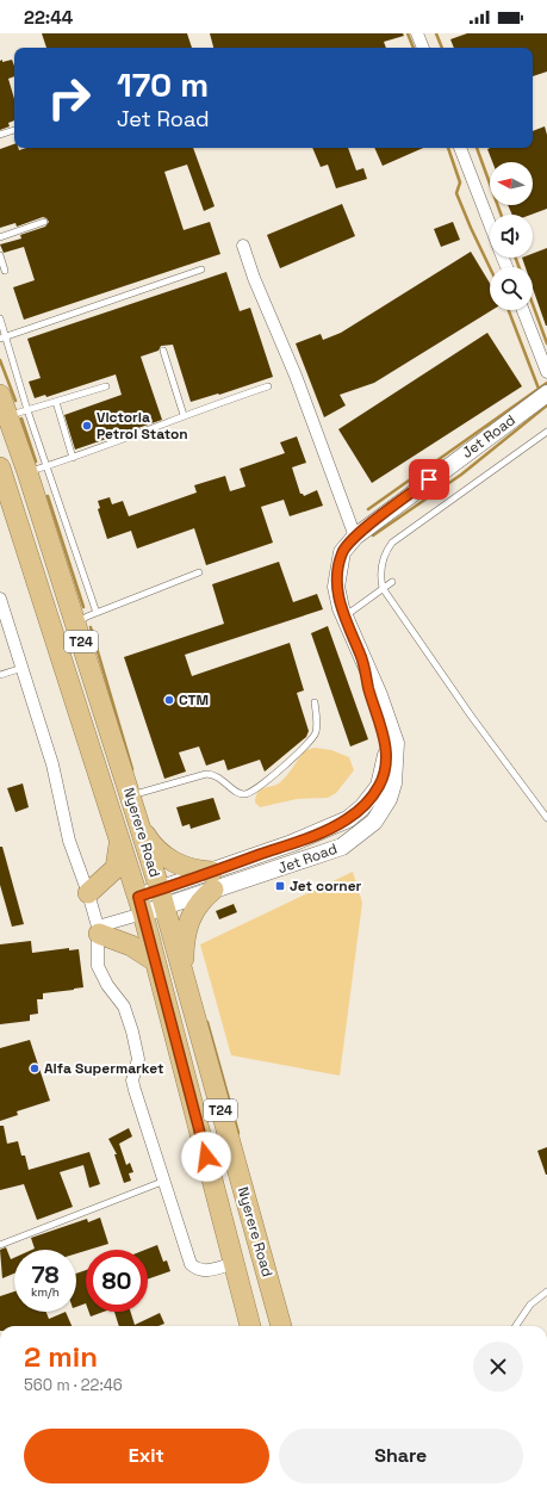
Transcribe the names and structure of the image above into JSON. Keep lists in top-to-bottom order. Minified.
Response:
{"streets":{"highway":["T24","Nyerere Road"],"main road":["Jet Road"]},"crossings":[["Jet Road","Nyerere Road"]],"places":{"other":["Victoria Petrol Staton","CTM","Alfa Supermarket"],"transit":["Jet corner"]},"north":"left","page":{"status":"22:44","turn":["170 m","Jet Road"],"speed":"78 km/h","limit":"80","heading":["2 min","560 m · 22:46"],"buttons":["Exit","Share"]}}
